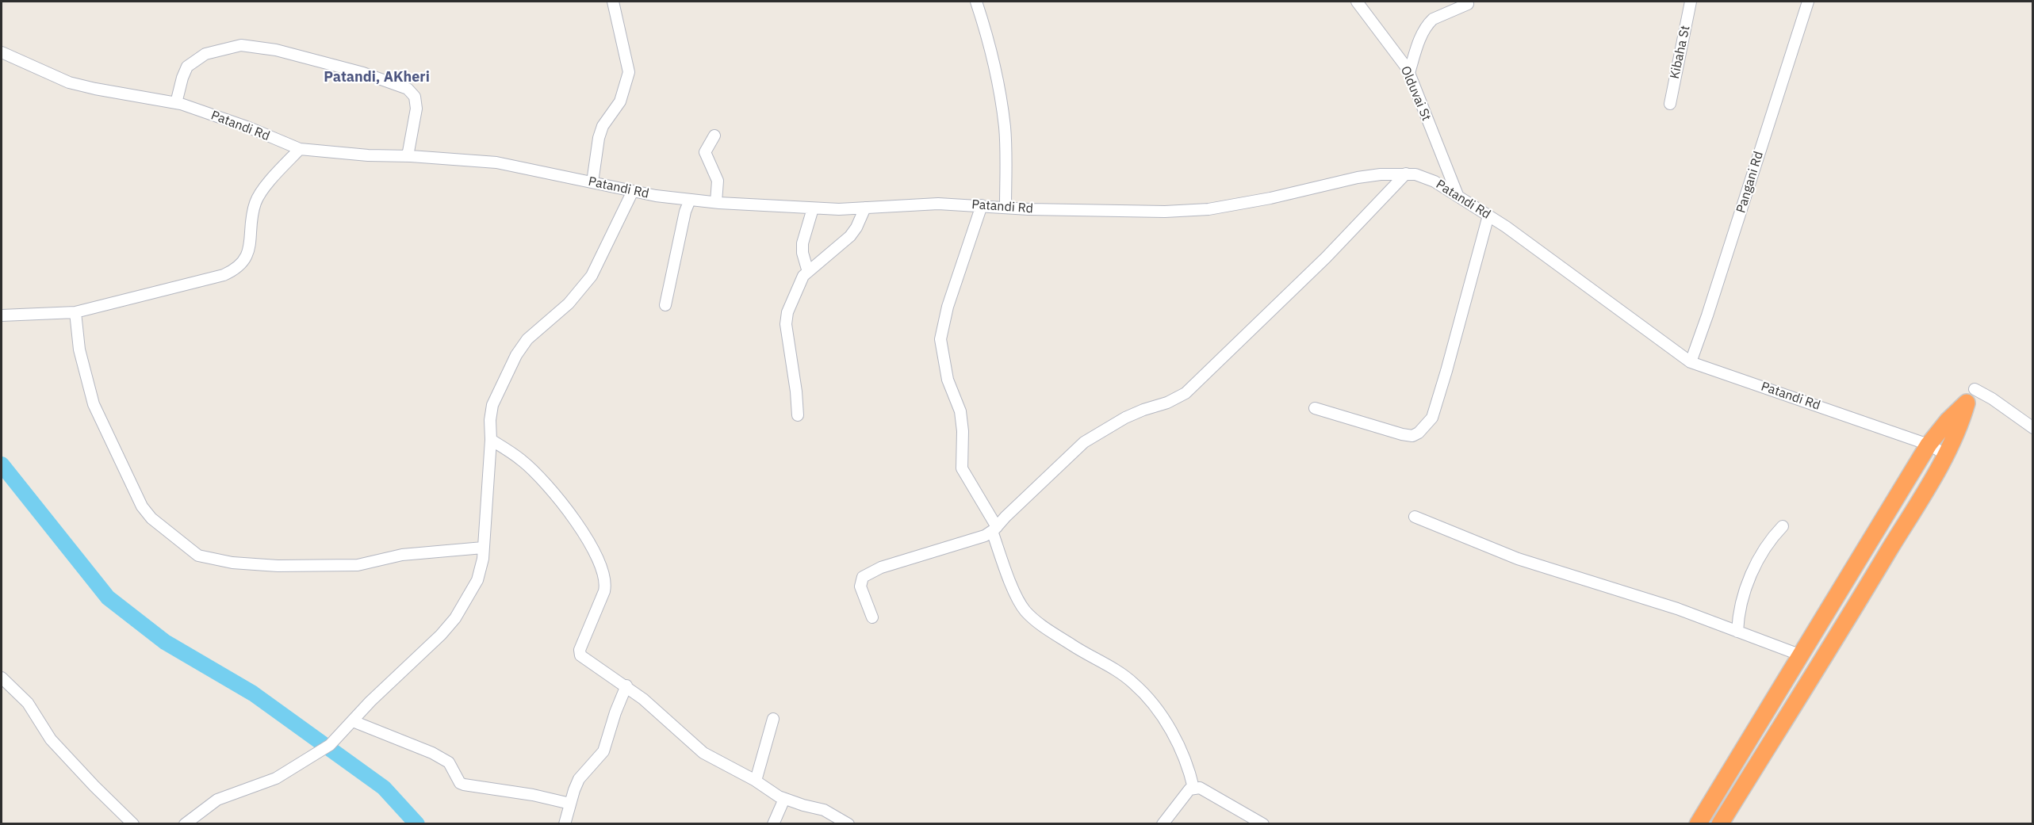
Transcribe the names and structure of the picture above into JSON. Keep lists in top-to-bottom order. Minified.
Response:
{"streets":{"street":["Kibaha St","Olduvai St","Patandi Rd","Pangani Rd"]},"crossings":[["Olduvai St","Patandi Rd"],["Patandi Rd","Pangani Rd"]],"districts":["Patandi, AKheri"]}
